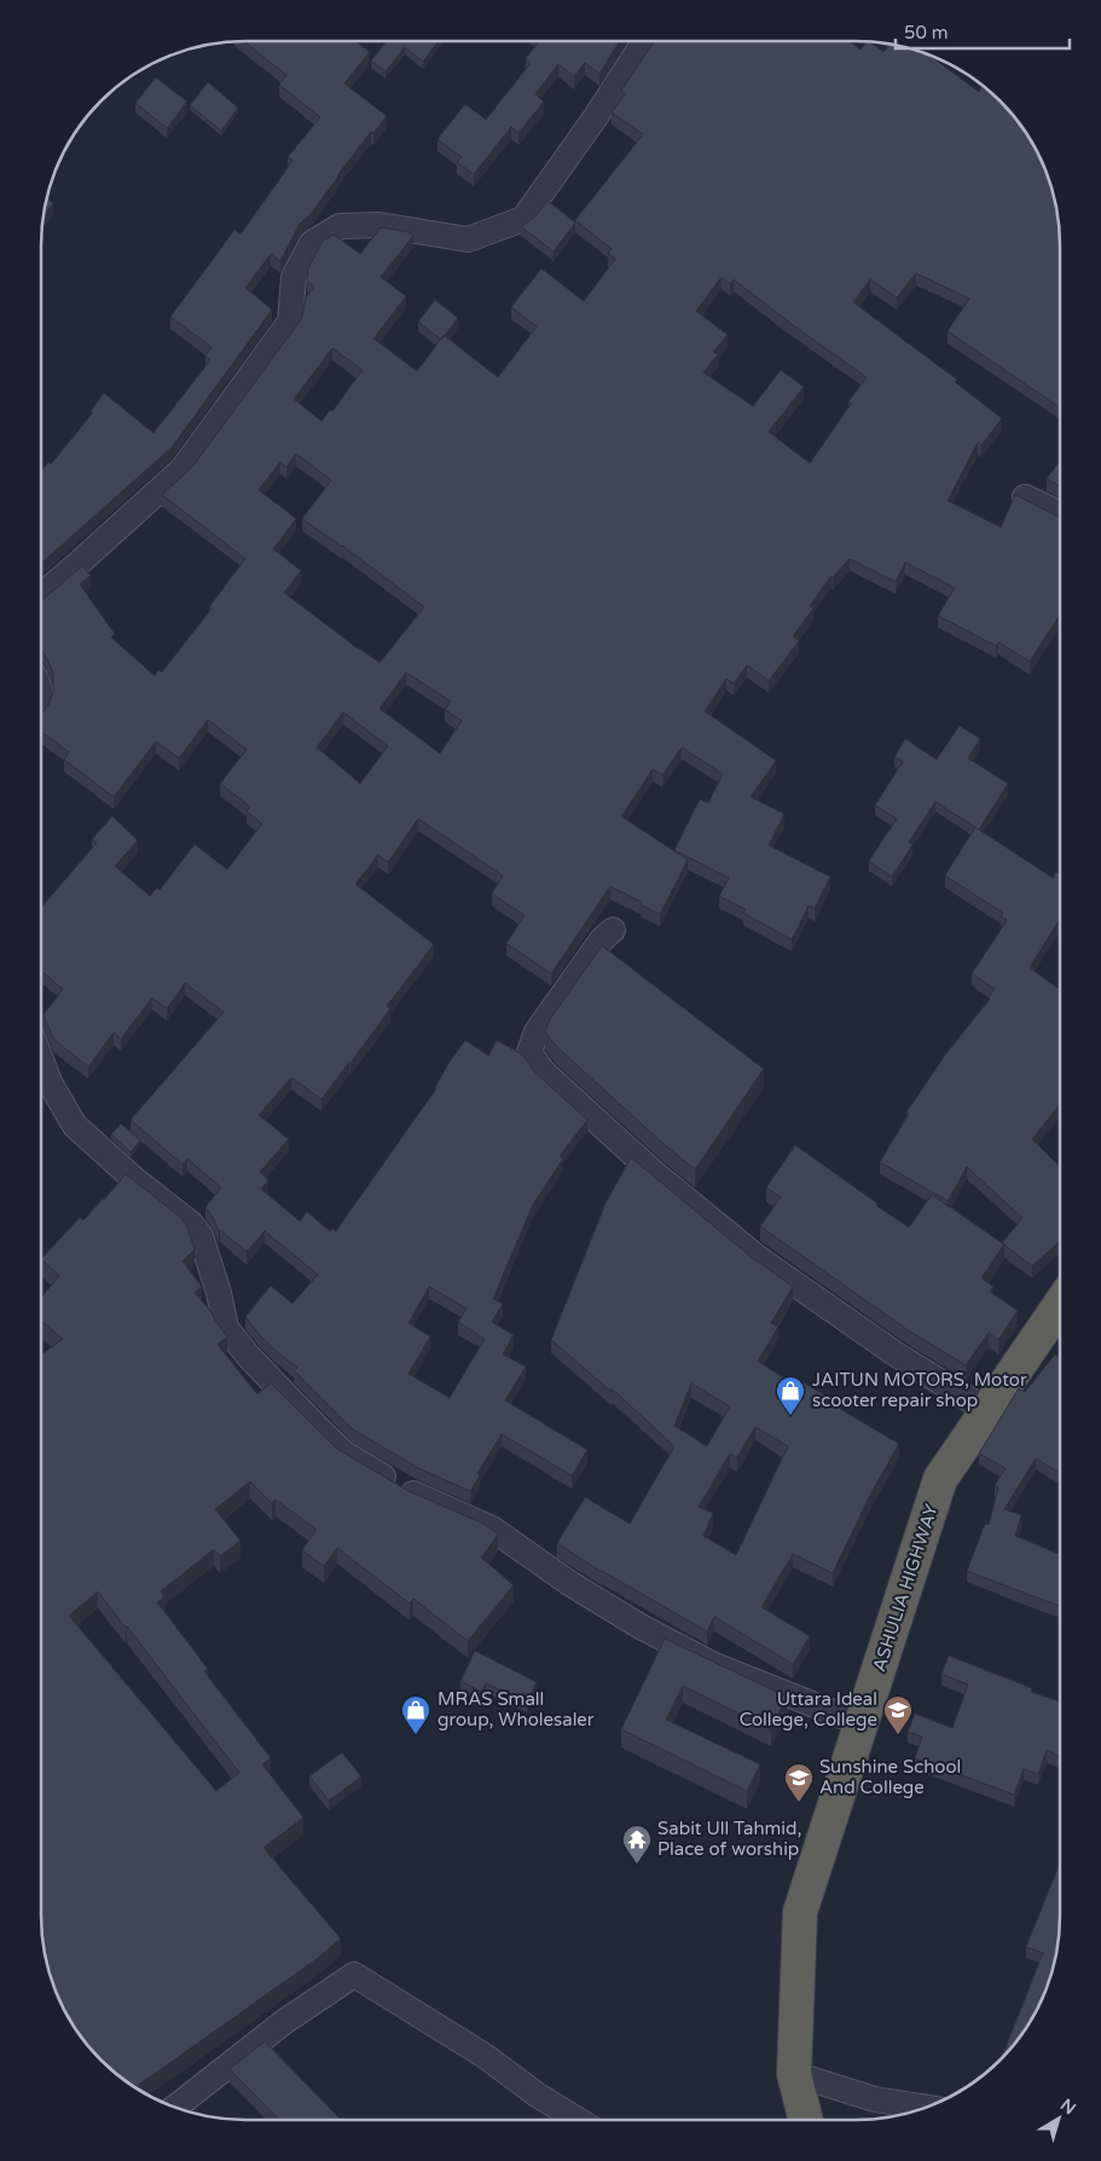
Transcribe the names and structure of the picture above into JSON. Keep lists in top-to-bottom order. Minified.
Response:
{"streets":{"highway":["ASHULIA HIGHWAY"]},"places":{"shop":["JAITUN MOTORS, Motor scooter repair shop","MRAS Small group, Wholesaler"],"school or university":["Uttara Ideal College, College","Sunshine School And College"],"temple":["Sabit Ull Tahmid, Place of worship"]},"scale_bar":"50 m","north":"top right"}
